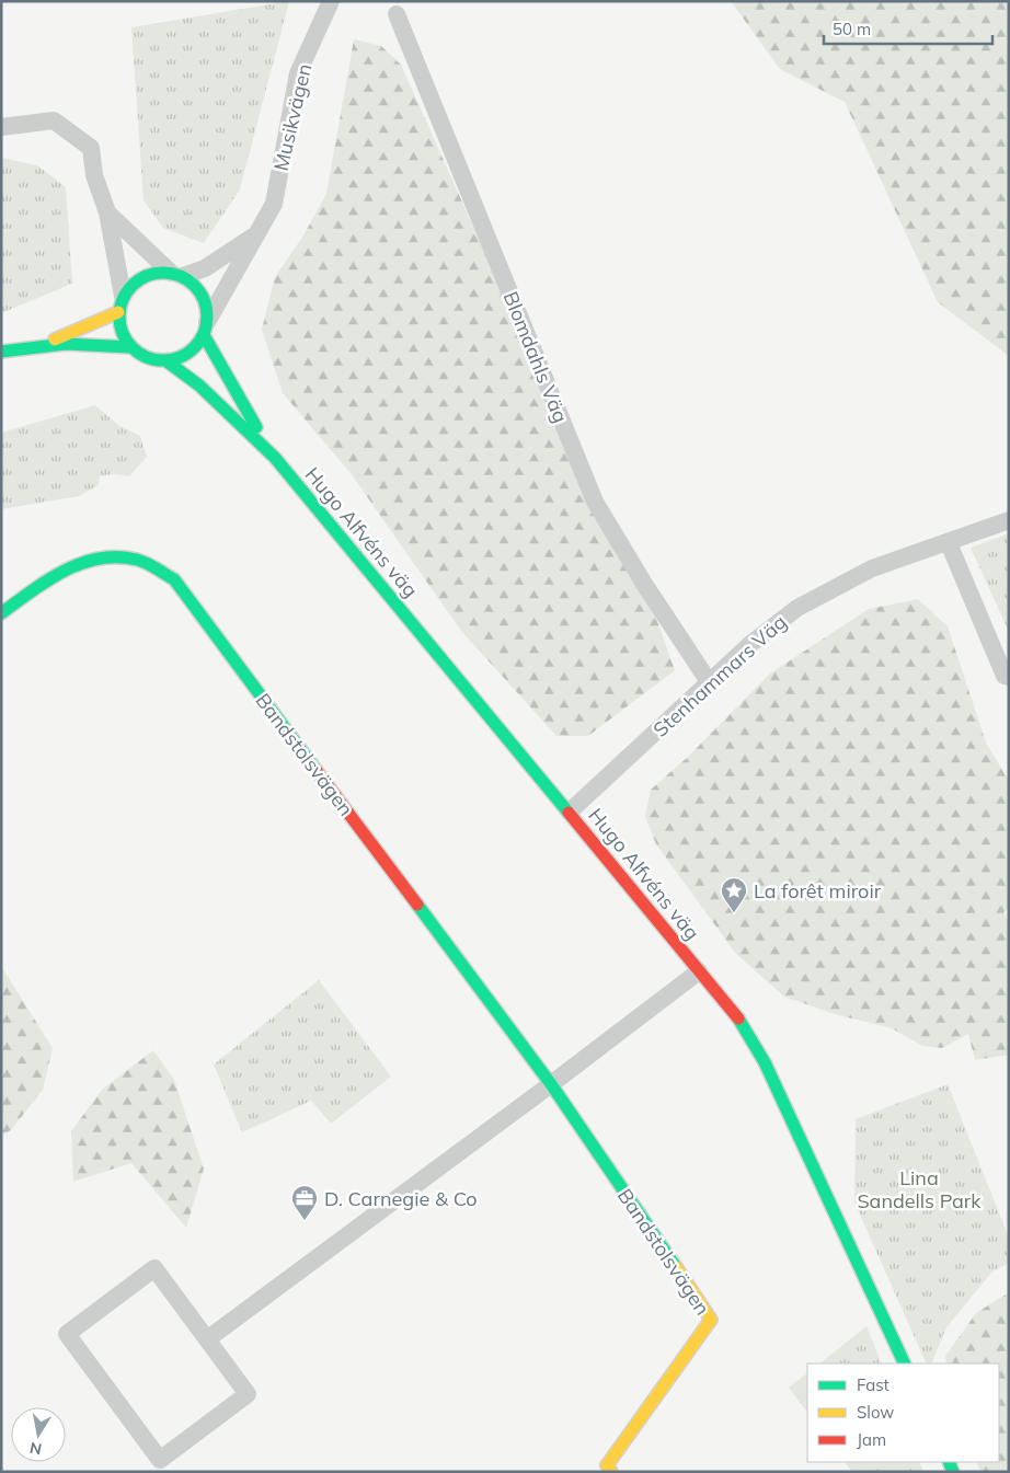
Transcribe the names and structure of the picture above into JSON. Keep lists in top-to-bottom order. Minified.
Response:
{"streets":{"street":["Musikvägen","Blomdahls Väg","Hugo Alfvéns väg","Stenhammars Väg","Bandstolsvägen"]},"crossings":[["Musikvägen","Hugo Alfvéns väg"],["Blomdahls Väg","Stenhammars Väg"],["Hugo Alfvéns väg","Stenhammars Väg"]],"parks":["Lina Sandells Park"],"places":{"place":["La forêt miroir"],"office":["D. Carnegie & Co"]},"legend":["Fast","Slow","Jam"],"scale_bar":"50 m","north":"bottom"}
